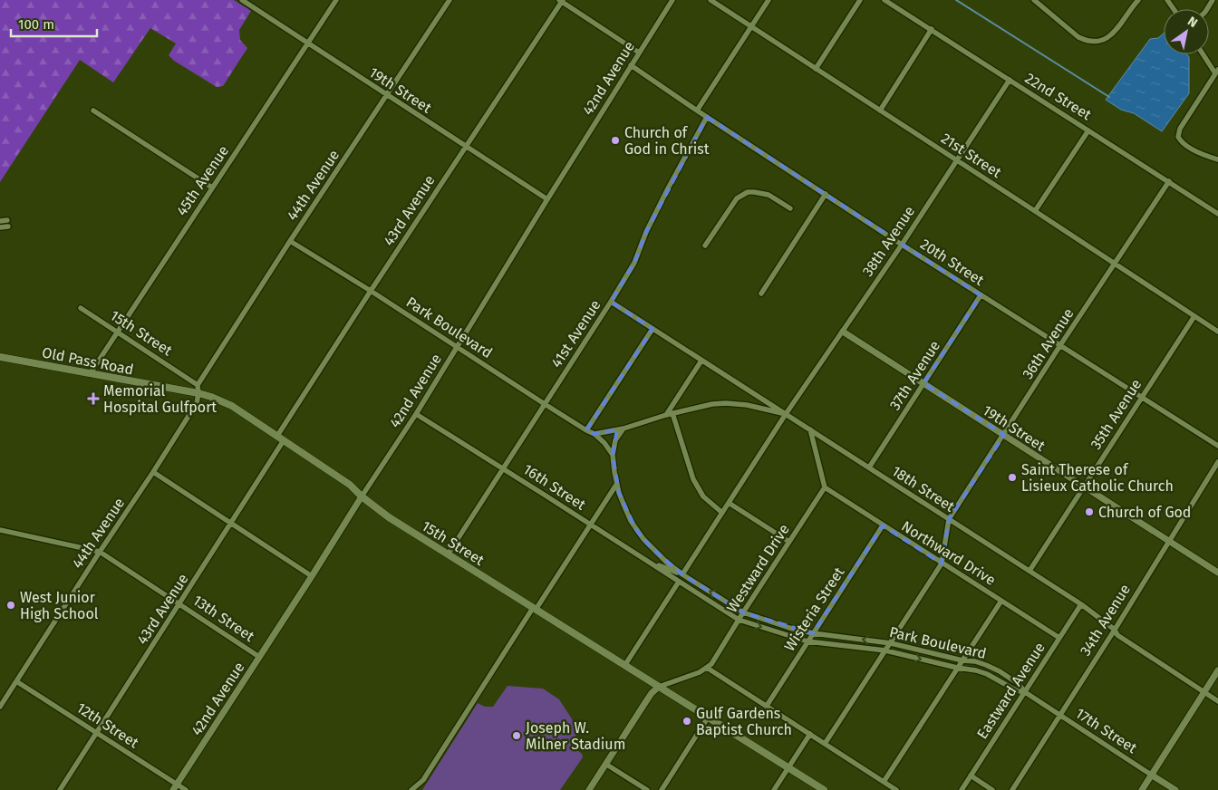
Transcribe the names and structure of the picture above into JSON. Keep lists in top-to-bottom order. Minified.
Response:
{"streets":{"main road":["15th Street","Old Pass Road"],"street":["42nd Avenue","19th Street","22nd Street","21st Street","45th Avenue","44th Avenue","43rd Avenue","38th Avenue","20th Street","Park Boulevard","41st Avenue","36th Avenue","37th Avenue","35th Avenue","16th Street","18th Street","Northward Drive","Westward Drive","Wisteria Street","13th Street","34th Avenue","Eastward Avenue","12th Street","17th Street"]},"crossings":[["42nd Avenue","19th Street"],["42nd Avenue","20th Street"],["42nd Avenue","Park Boulevard"],["42nd Avenue","15th Street"],["42nd Avenue","16th Street"],["42nd Avenue","13th Street"],["42nd Avenue","12th Street"],["19th Street","45th Avenue"],["19th Street","44th Avenue"],["19th Street","43rd Avenue"],["19th Street","38th Avenue"],["19th Street","36th Avenue"],["19th Street","37th Avenue"],["19th Street","35th Avenue"],["19th Street","34th Avenue"],["22nd Street","38th Avenue"],["22nd Street","36th Avenue"],["21st Street","38th Avenue"],["21st Street","36th Avenue"],["21st Street","35th Avenue"],["45th Avenue","15th Street"],["45th Avenue","Old Pass Road"],["44th Avenue","Park Boulevard"],["44th Avenue","15th Street"],["44th Avenue","Old Pass Road"],["44th Avenue","13th Street"],["44th Avenue","12th Street"],["43rd Avenue","Park Boulevard"],["43rd Avenue","15th Street"],["43rd Avenue","13th Street"],["43rd Avenue","12th Street"],["38th Avenue","20th Street"],["38th Avenue","Park Boulevard"],["38th Avenue","18th Street"],["20th Street","41st Avenue"],["20th Street","36th Avenue"],["20th Street","37th Avenue"],["20th Street","35th Avenue"],["Park Boulevard","41st Avenue"],["Park Boulevard","16th Street"],["Park Boulevard","Westward Drive"],["Park Boulevard","Wisteria Street"],["Park Boulevard","Eastward Avenue"],["Park Boulevard","17th Street"],["15th Street","41st Avenue"],["15th Street","Old Pass Road"],["15th Street","Westward Drive"],["41st Avenue","16th Street"],["41st Avenue","18th Street"],["36th Avenue","18th Street"],["37th Avenue","18th Street"],["35th Avenue","18th Street"],["18th Street","34th Avenue"],["18th Street","Eastward Avenue"],["Northward Drive","Westward Drive"],["Northward Drive","Wisteria Street"],["Northward Drive","Eastward Avenue"],["34th Avenue","17th Street"],["Eastward Avenue","17th Street"]],"places":{"other":["Church of God in Christ","Saint Therese of Lisieux Catholic Church","Church of God","West Junior High School","Gulf Gardens Baptist Church","Joseph W. Milner Stadium"],"health":["Memorial Hospital Gulfport"]},"scale_bar":"100 m","north":"top right"}
